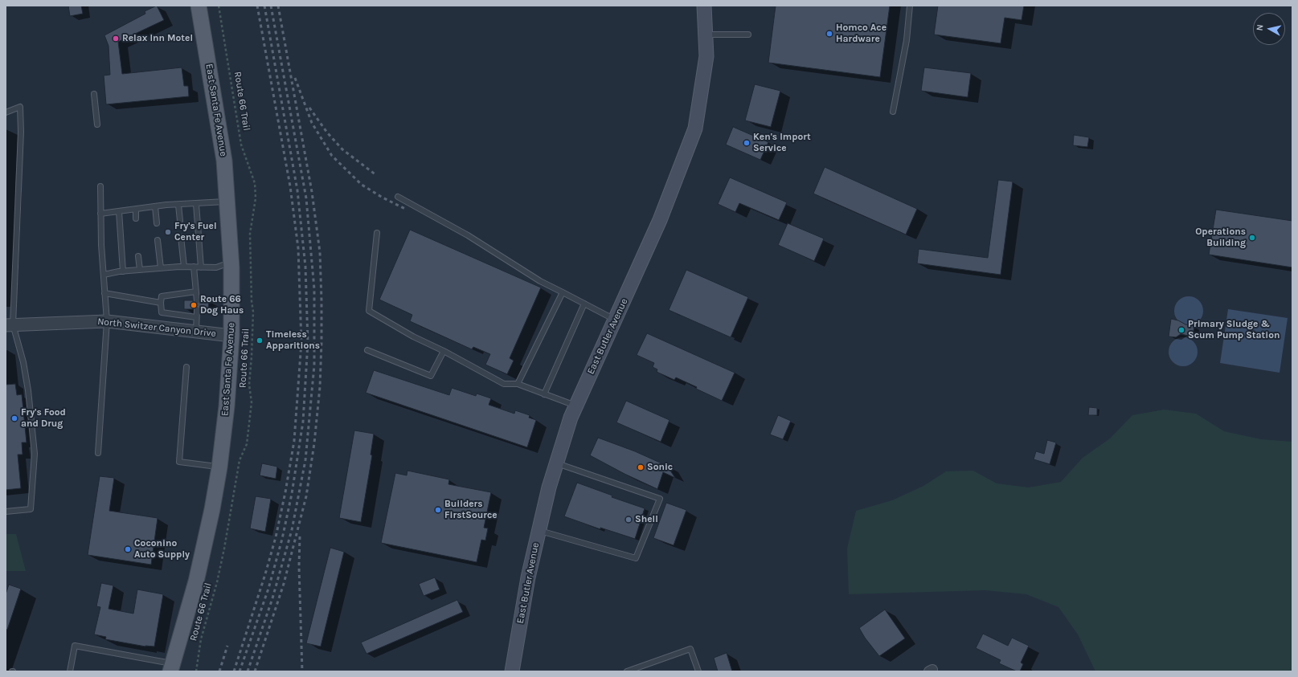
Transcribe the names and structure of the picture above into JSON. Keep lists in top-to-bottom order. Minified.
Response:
{"streets":{"main road":["East Santa Fe Avenue","East Butler Avenue"],"street":["North Switzer Canyon Drive"],"path":["Route 66 Trail"]},"crossings":[["East Santa Fe Avenue","North Switzer Canyon Drive"]],"places":["Homco Ace Hardware","Relax Inn Motel","Ken's Import Service","Fry's Fuel Center","Operations Building","Route 66 Dog Haus","Primary Sludge & Scum Pump Station","Timeless Apparitions","Fry's Food and Drug","Sonic","Builders FirstSource","Shell","Coconino Auto Supply"],"north":"left"}
